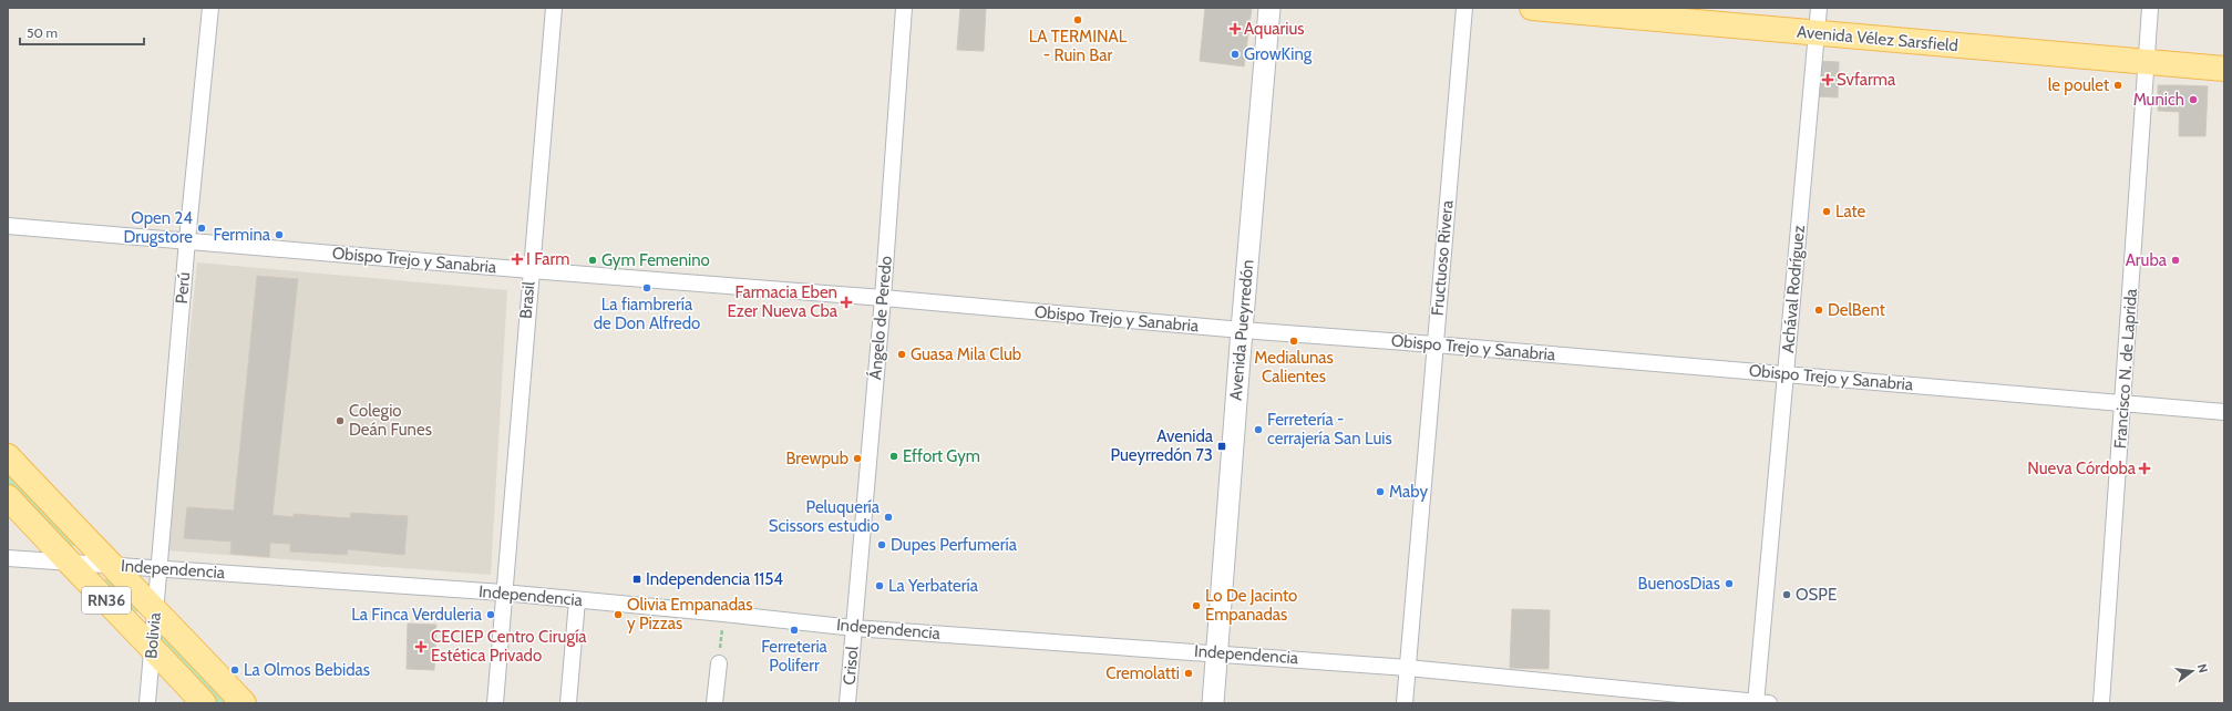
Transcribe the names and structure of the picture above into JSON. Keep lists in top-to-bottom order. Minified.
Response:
{"streets":{"main road":["Avenida Vélez Sarsfield","Avenida Pueyrredón","RN36"],"street":["Fructuoso Rivera","Obispo Trejo y Sanabria","Perú","Achával Rodríguez","Brasil","Ángelo de Peredo","Francisco N. de Laprida","Independencia","Bolivia","Crisol"]},"crossings":[["Avenida Vélez Sarsfield","Achával Rodríguez"],["Avenida Vélez Sarsfield","Francisco N. de Laprida"],["Fructuoso Rivera","Obispo Trejo y Sanabria"],["Fructuoso Rivera","Independencia"],["Obispo Trejo y Sanabria","Perú"],["Obispo Trejo y Sanabria","Achával Rodríguez"],["Obispo Trejo y Sanabria","Brasil"],["Obispo Trejo y Sanabria","Ángelo de Peredo"],["Obispo Trejo y Sanabria","Avenida Pueyrredón"],["Obispo Trejo y Sanabria","Francisco N. de Laprida"],["Perú","Independencia"],["Perú","Bolivia"],["Achával Rodríguez","Independencia"],["Brasil","Independencia"],["Ángelo de Peredo","Independencia"],["Ángelo de Peredo","Crisol"],["Avenida Pueyrredón","Independencia"],["Independencia","RN36"],["Independencia","Bolivia"],["Independencia","Crisol"],["RN36","Bolivia"]],"places":{"other":["LA TERMINAL - Ruin Bar","GrowKing","le poulet","Munich","Late","Open 24 Drugstore","Fermina","Gym Femenino","Aruba","La fiambrería de Don Alfredo","DelBent","Medialunas Calientes","Guasa Mila Club","Colegio Deán Funes","Ferretería - cerrajería San Luis","Effort Gym","Brewpub","Maby","Peluquería Scissors estudio","Dupes Perfumería","BuenosDias","La Yerbatería","OSPE","Lo De Jacinto Empanadas","La Finca Verduleria","Olivia Empanadas y Pizzas","Ferreteria Poliferr","La Olmos Bebidas","Cremolatti"],"health":["Aquarius","Svfarma","I Farm","Farmacia Eben Ezer Nueva Cba","Nueva Córdoba","CECIEP Centro Cirugía Estética Privado"],"transit":["Avenida Pueyrredón 73","Independencia 1154"]},"scale_bar":"50 m","north":"right"}
